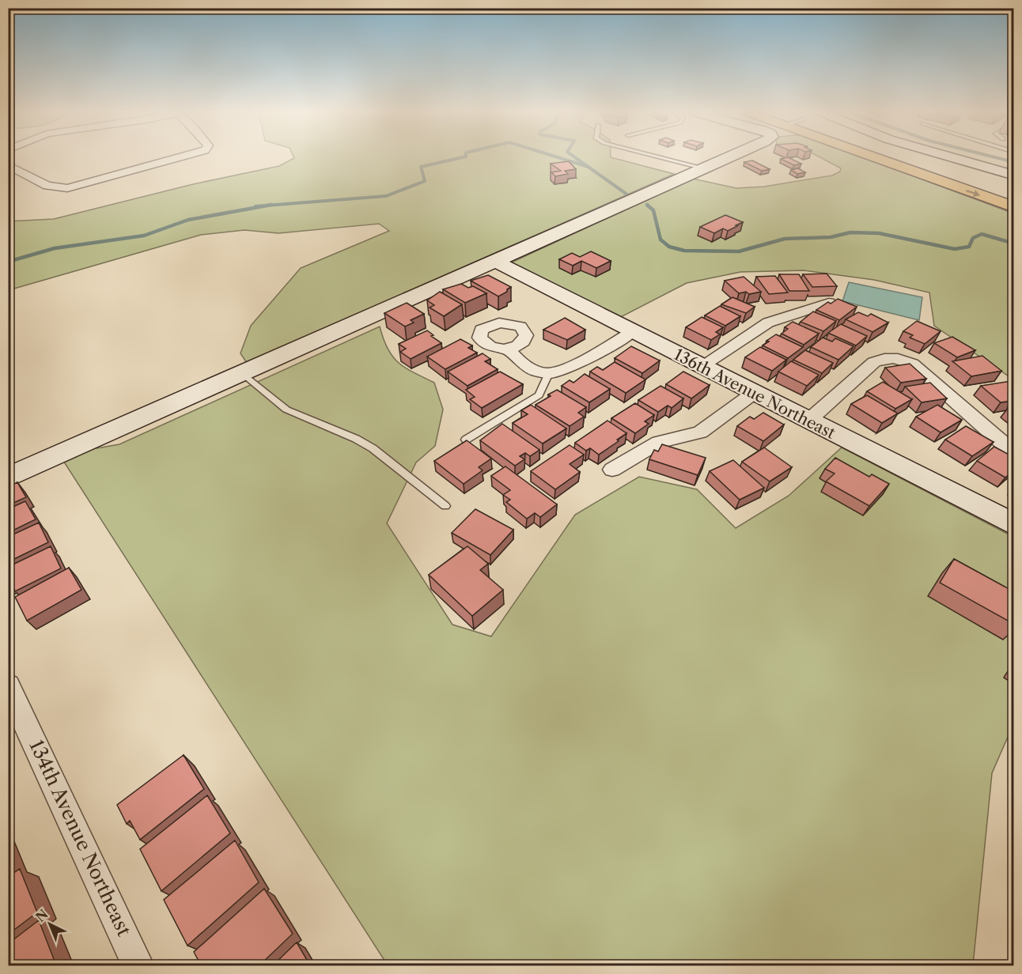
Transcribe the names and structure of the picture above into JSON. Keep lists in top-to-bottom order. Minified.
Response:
{"streets":{"street":["136th Avenue Northeast","134th Avenue Northeast"]},"north":"top left"}
